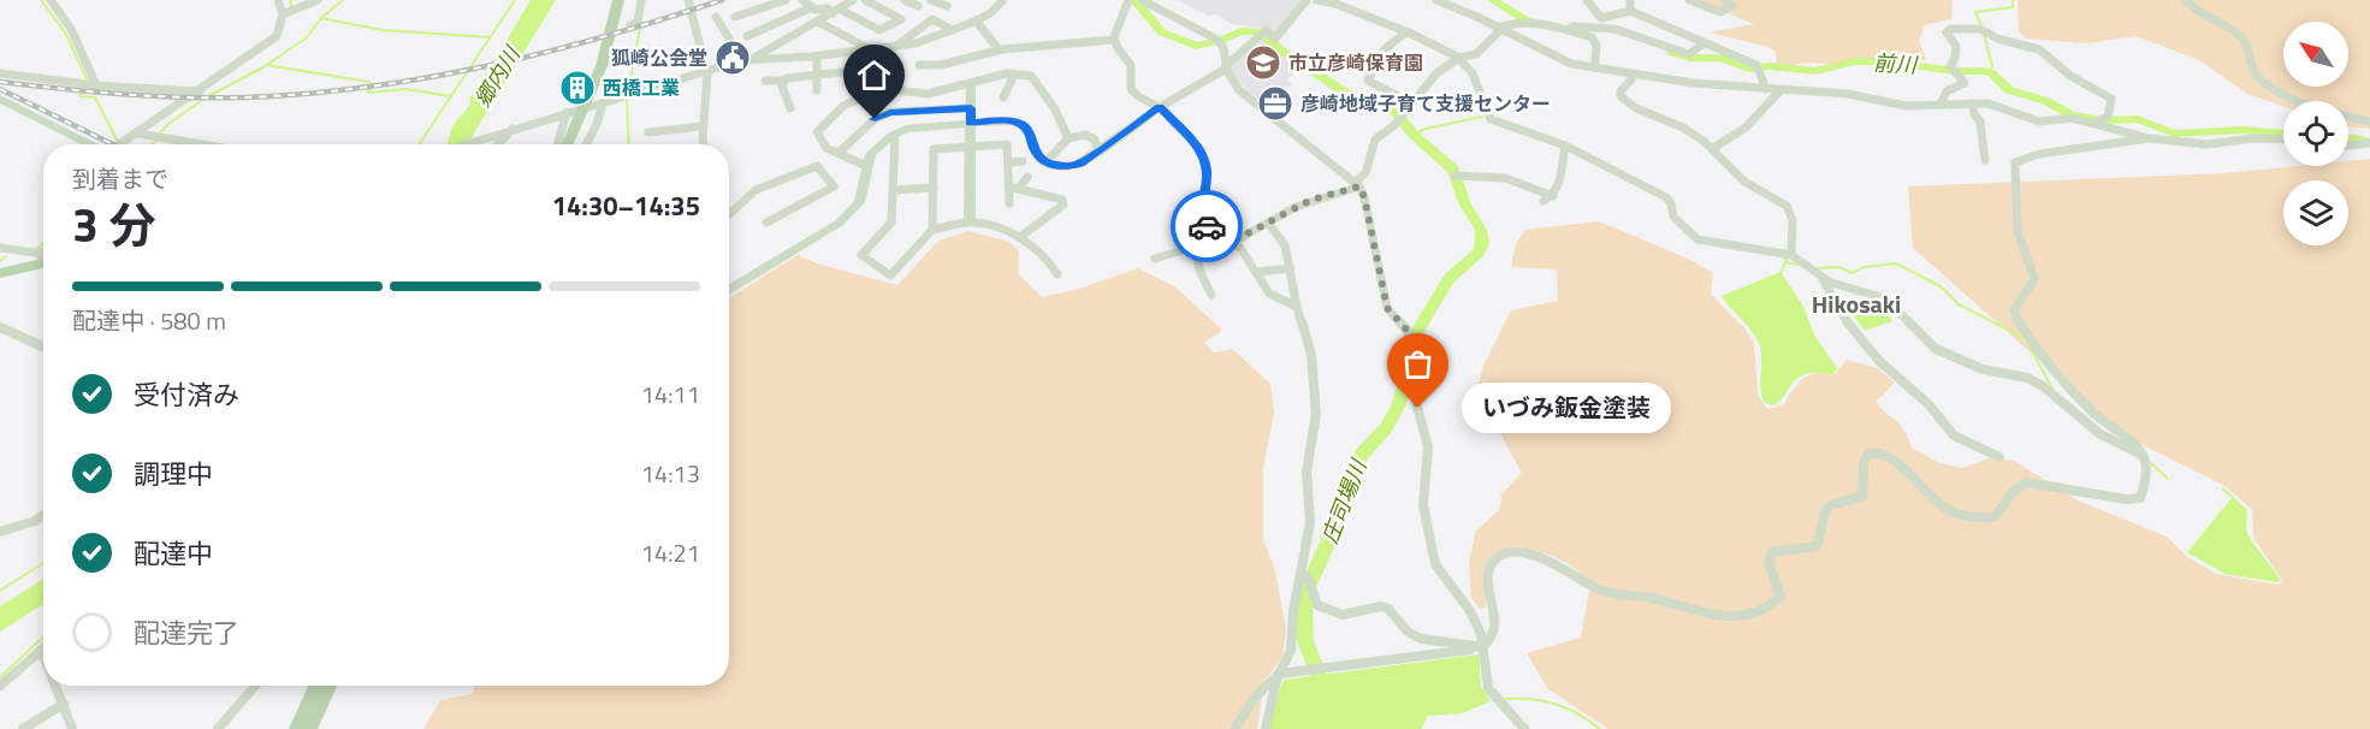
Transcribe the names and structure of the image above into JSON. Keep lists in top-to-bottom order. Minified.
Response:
{"districts":["Hikosaki"],"water":["前川","郷内川","庄司場川"],"places":{"public building":["狐崎公会堂"],"school or university":["市立彦崎保育園"],"building":["西橋工業"],"office":["彦崎地域子育て支援センター"],"other":["いづみ鈑金塗装"]},"north":"top left","page":{"heading":["3 分","到着まで","14:30–14:35"],"bar":"配達中 · 580 m","list":[["受付済み","14:11"],["調理中","14:13"],["配達中","14:21"],"配達完了"],"bubble":"いづみ鈑金塗装"}}
